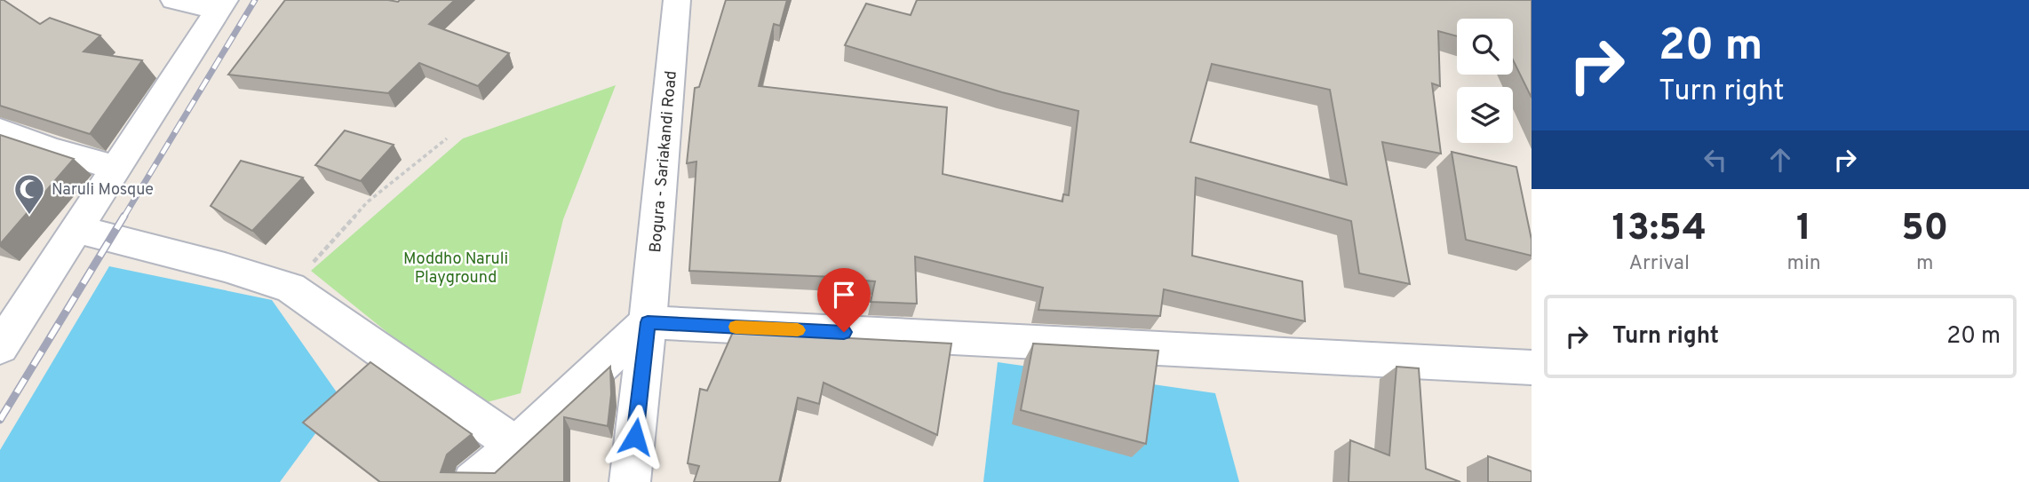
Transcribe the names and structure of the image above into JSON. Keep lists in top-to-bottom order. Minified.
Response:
{"streets":{"street":["Bogura - Sariakandi Road"]},"parks":["Moddho Naruli Playground"],"places":{"mosque":["Naruli Mosque"]},"page":{"turn":["20 m","Turn right"],"eta":["13:54","Arrival","1","min","50","m"],"list":[{"name":"Turn right","value":"20 m"}]}}
